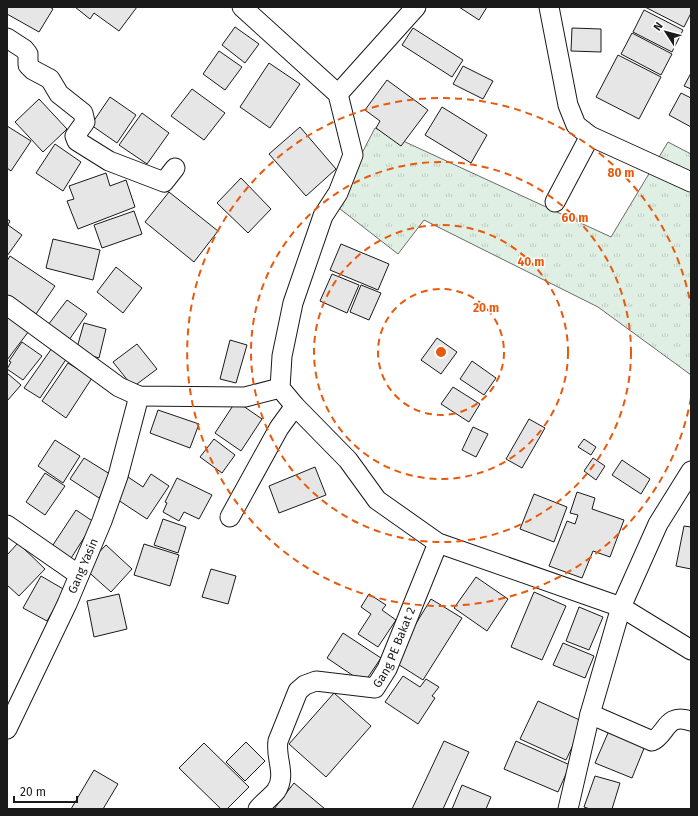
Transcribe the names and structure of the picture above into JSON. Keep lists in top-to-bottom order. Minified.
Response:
{"streets":{"street":["Gang Yasin","Gang PE Bakat 2"]},"scale_bar":"20 m","north":"top left","rings":["80 m","60 m","40 m","20 m"]}
